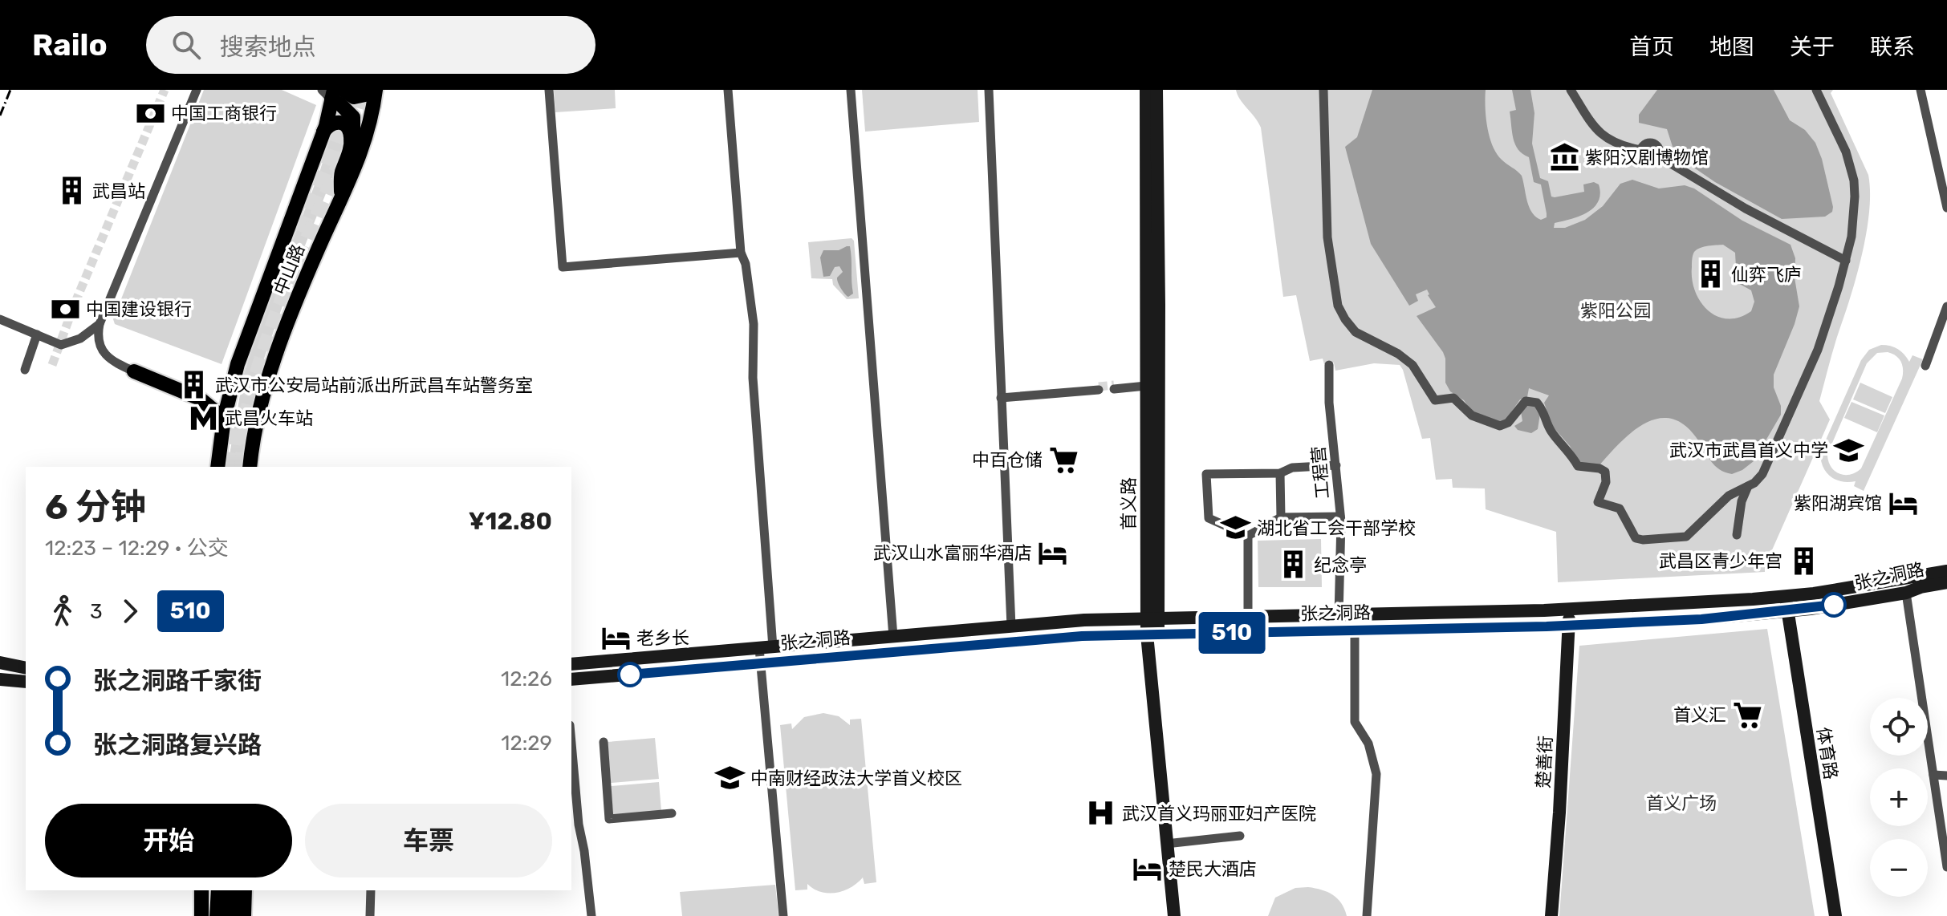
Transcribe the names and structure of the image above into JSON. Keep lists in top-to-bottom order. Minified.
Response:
{"streets":{"main road":["中山路","首义路","张之洞路","体育路","楚善街"],"street":["工程营"]},"crossings":[["工程营","张之洞路"],["首义路","张之洞路"],["张之洞路","体育路"],["张之洞路","楚善街"]],"parks":["紫阳公园","首义广场"],"places":{"bank":["中国工商银行","中国建设银行"],"museum":["紫阳汉剧博物馆"],"building":["武昌站","仙弈飞庐","武汉市公安局站前派出所武昌车站警务室","武昌区青少年宫","纪念亭"],"metro station":["武昌火车站"],"school or university":["武汉市武昌首义中学","湖北省工会干部学校","中南财经政法大学首义校区"],"supermarket":["中百仓储","首义汇"],"hotel":["紫阳湖宾馆","武汉山水富丽华酒店","老乡长","楚民大酒店"],"hospital":["武汉首义玛丽亚妇产医院"]},"lines":["bus line 510"],"page":{"header":"Railo","search":"搜索地点","nav":["首页","地图","关于","联系"],"on_map":"510","heading":["6 分钟","12:23 – 12:29 · 公交","¥12.80"],"legs":["3","510"],"list":[{"name":"张之洞路千家街","value":"12:26"},{"name":"张之洞路复兴路","value":"12:29"}],"map_buttons":["+","−"],"buttons":["开始","车票"]}}
